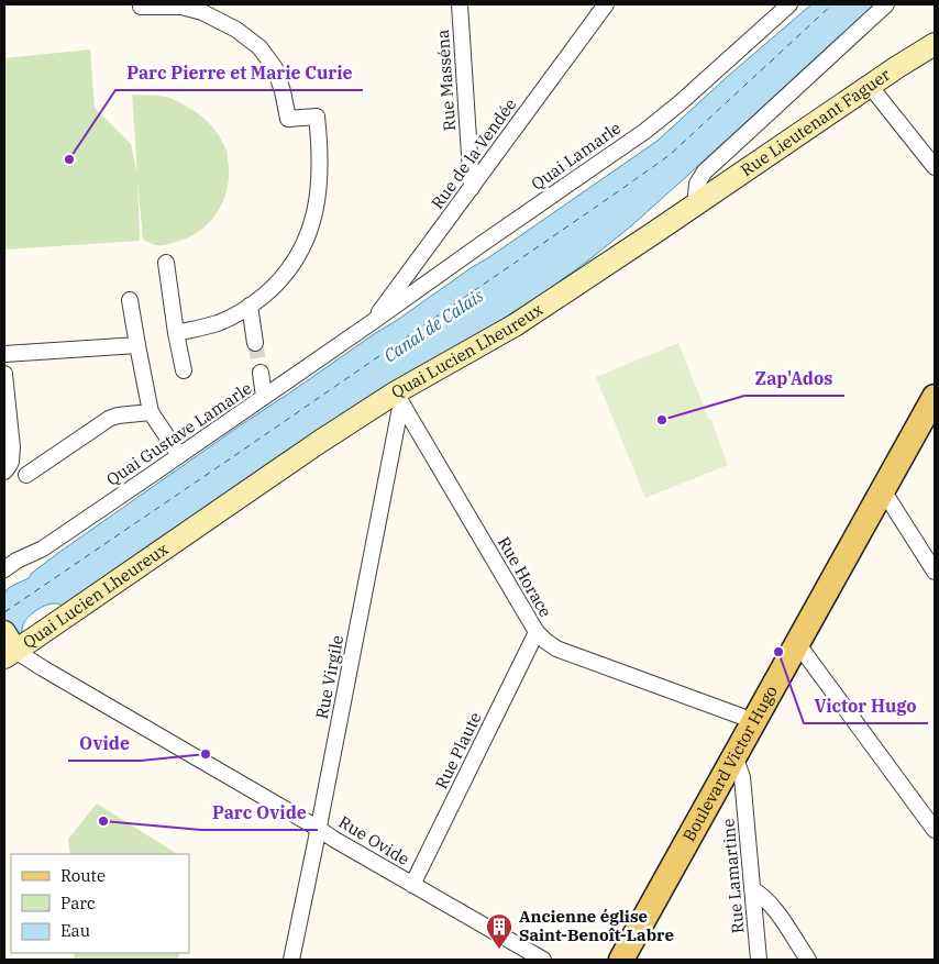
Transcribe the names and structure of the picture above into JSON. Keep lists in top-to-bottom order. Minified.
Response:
{"streets":{"main road":["Boulevard Victor Hugo"],"street":["Rue Masséna","Rue Lieutenant Faguer","Rue de la Vendée","Quai Lamarle","Quai Lucien Lheureux","Quai Gustave Lamarle","Rue Horace","Rue Virgile","Rue Plaute","Rue Ovide","Rue Lamartine"]},"crossings":[["Rue Masséna","Rue de la Vendée"],["Rue Lieutenant Faguer","Quai Lucien Lheureux"],["Rue de la Vendée","Quai Lamarle"],["Rue de la Vendée","Quai Gustave Lamarle"],["Quai Lamarle","Quai Gustave Lamarle"],["Quai Lucien Lheureux","Rue Horace"],["Quai Lucien Lheureux","Rue Virgile"],["Quai Lucien Lheureux","Rue Ovide"],["Rue Horace","Rue Virgile"],["Rue Horace","Rue Plaute"],["Rue Horace","Boulevard Victor Hugo"],["Rue Virgile","Rue Ovide"],["Rue Plaute","Rue Ovide"],["Boulevard Victor Hugo","Rue Lamartine"]],"water":["Canal de Calais"],"places":{"other":["Parc Pierre et Marie Curie","Zap'Ados","Victor Hugo","Ovide","Parc Ovide"],"building":["Ancienne église Saint-Benoît-Labre"]},"legend":["Route","Parc","Eau"]}
